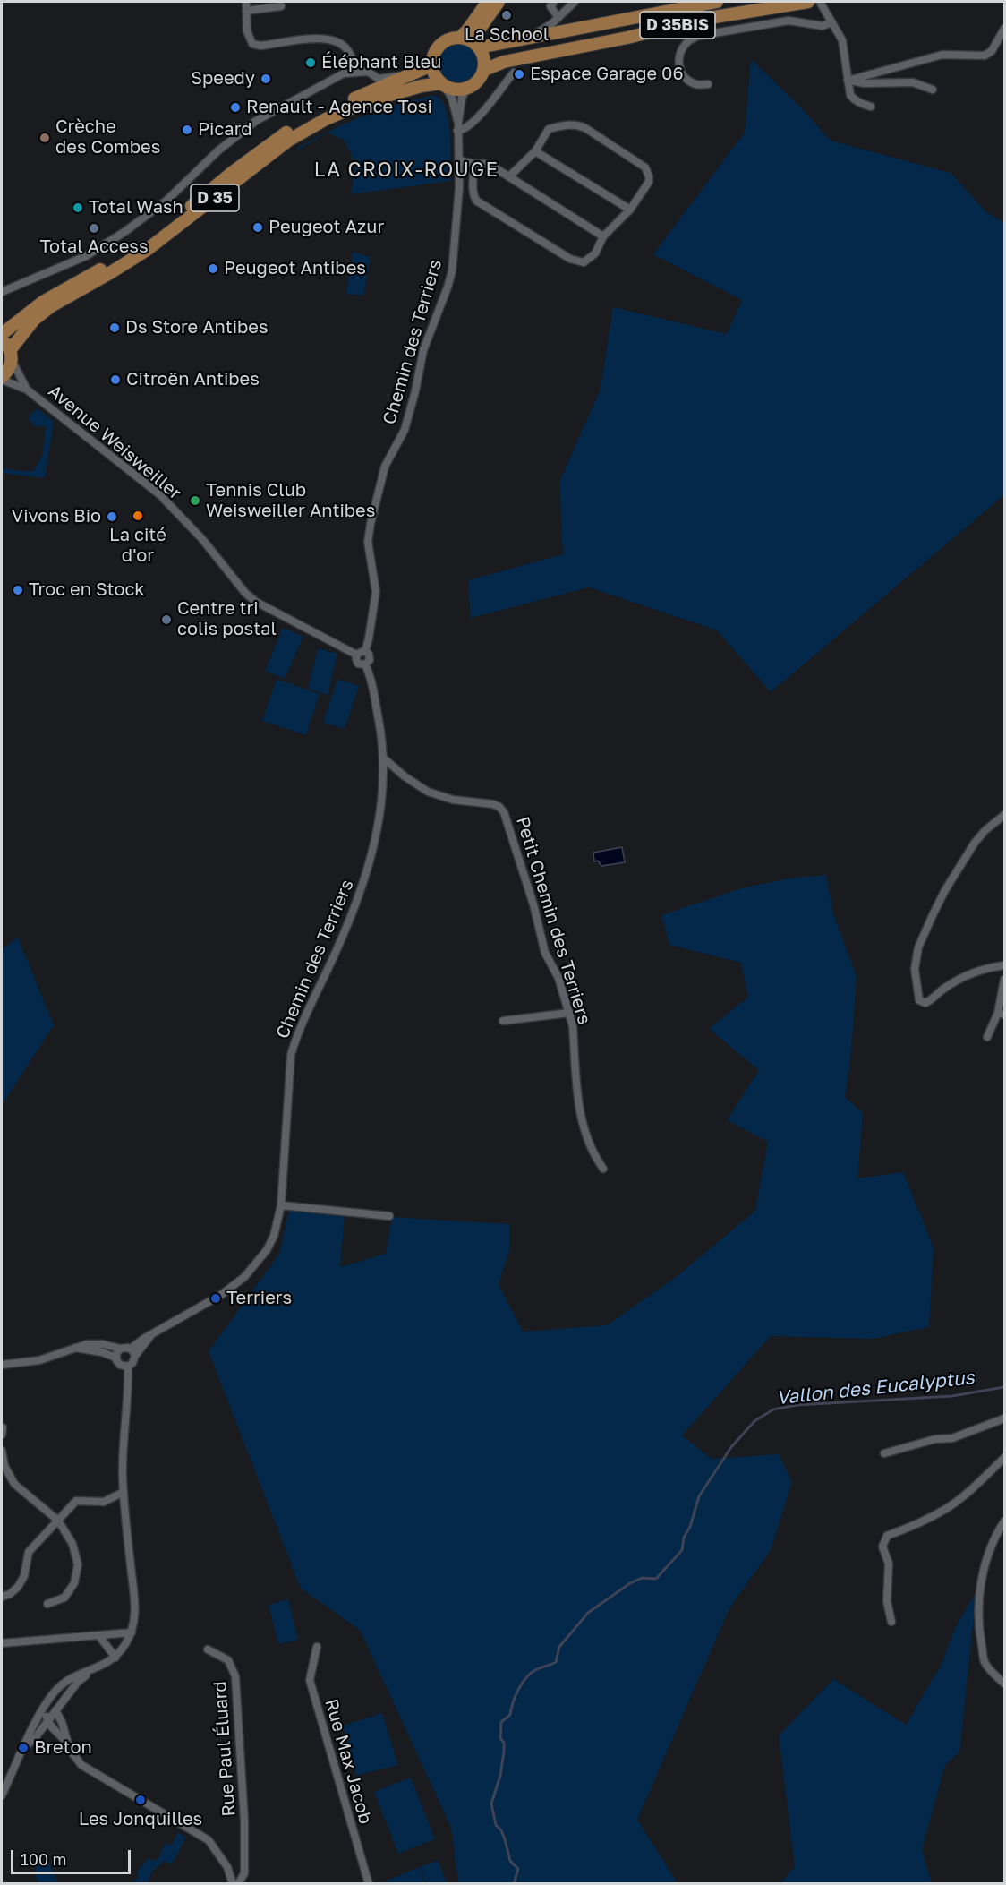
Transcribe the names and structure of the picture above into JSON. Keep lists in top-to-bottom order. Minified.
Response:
{"streets":{"main road":["D 35BIS","D 35"],"street":["Chemin des Terriers","Avenue Weisweiller","Petit Chemin des Terriers","Rue Paul Éluard","Rue Max Jacob"]},"crossings":[["D 35BIS","D 35"],["D 35BIS","Chemin des Terriers"],["D 35","Chemin des Terriers"],["D 35","Avenue Weisweiller"],["Chemin des Terriers","Avenue Weisweiller"],["Chemin des Terriers","Petit Chemin des Terriers"]],"districts":["LA CROIX-ROUGE"],"water":["Vallon des Eucalyptus"],"places":["La School","Éléphant Bleu","Espace Garage 06","Speedy","Renault - Agence Tosi","Picard","Crèche des Combes","Total Wash","Peugeot Azur","Total Access","Peugeot Antibes","Ds Store Antibes","Citroën Antibes","Tennis Club Weisweiller Antibes","La cité d'or","Vivons Bio","Troc en Stock","Centre tri colis postal","Terriers","Breton","Les Jonquilles"],"scale_bar":"100 m"}
